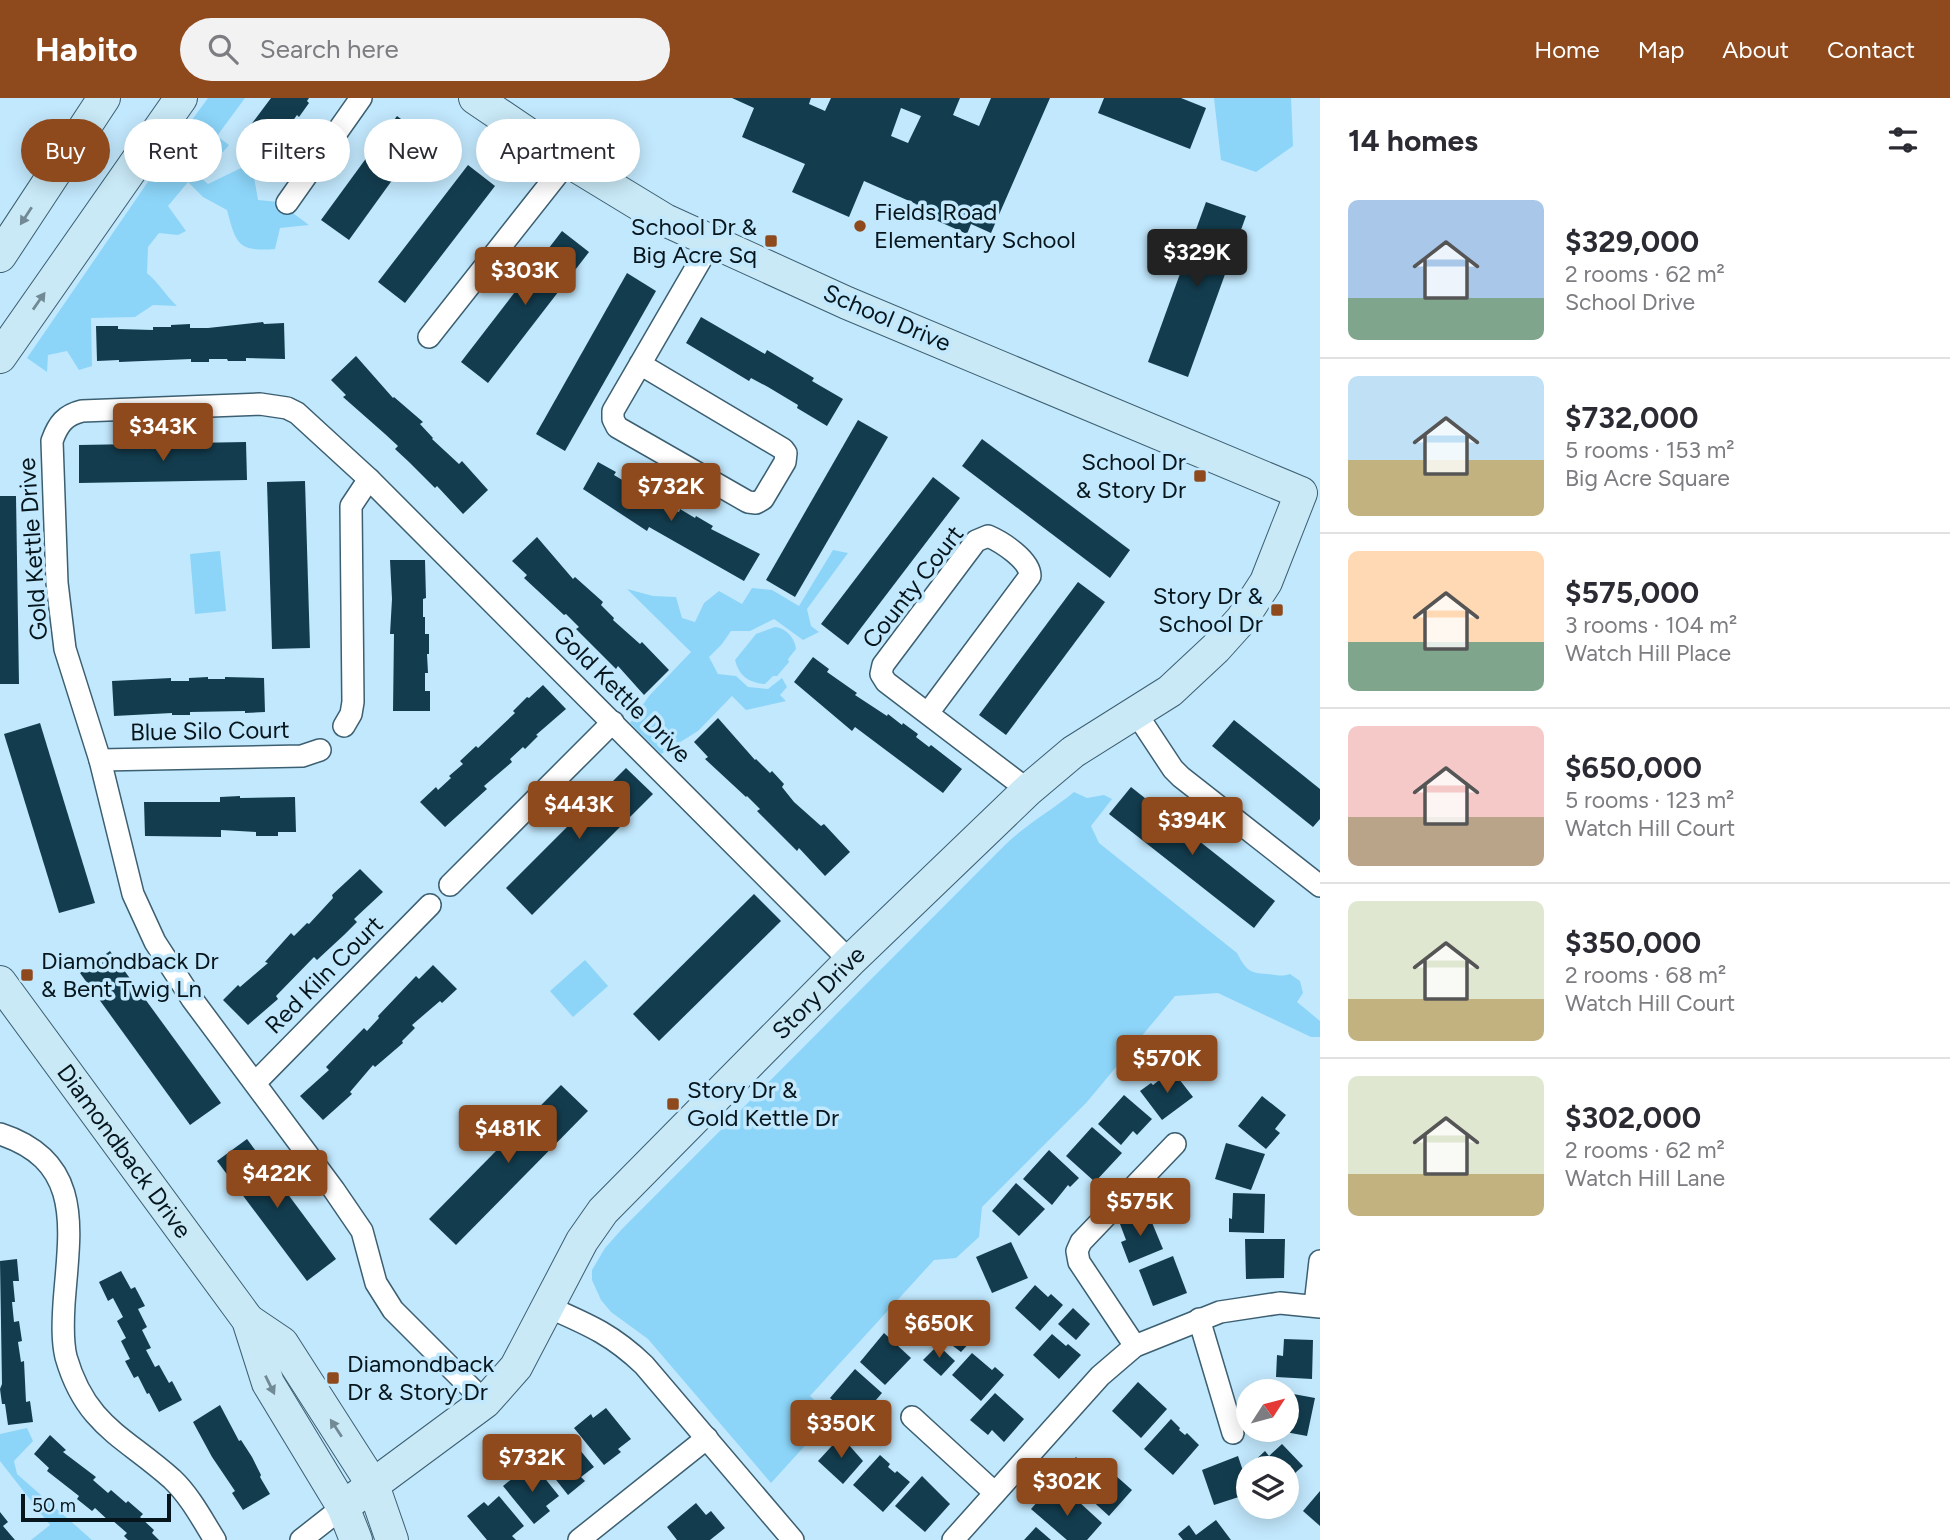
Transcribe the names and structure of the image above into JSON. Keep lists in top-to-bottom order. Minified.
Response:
{"streets":{"street":["School Drive","Gold Kettle Drive","County Court","Blue Silo Court","Red Kiln Court","Story Drive","Diamondback Drive"]},"crossings":[["School Drive","Story Drive"],["Gold Kettle Drive","Blue Silo Court"],["Gold Kettle Drive","Red Kiln Court"],["Gold Kettle Drive","Story Drive"],["County Court","Story Drive"],["Story Drive","Diamondback Drive"]],"places":{"other":["Fields Road Elementary School"],"transit":["School Dr & Big Acre Sq","School Dr & Story Dr","Story Dr & School Dr","Diamondback Dr & Bent Twig Ln","Story Dr & Gold Kettle Dr","Diamondback Dr & Story Dr"]},"scale_bar":"50 m","north":"top right","page":{"header":"Habito","search":"Search here","nav":["Home","Map","About","Contact"],"heading":"14 homes","chip":["Buy","Rent","Filters","New","Apartment"],"list":[{"name":"$329,000","note":"2 rooms · 62 m² · School Drive"},{"name":"$732,000","note":"5 rooms · 153 m² · Big Acre Square"},{"name":"$575,000","note":"3 rooms · 104 m² · Watch Hill Place"},{"name":"$650,000","note":"5 rooms · 123 m² · Watch Hill Court"},{"name":"$350,000","note":"2 rooms · 68 m² · Watch Hill Court"},{"name":"$302,000","note":"2 rooms · 62 m² · Watch Hill Lane"}],"price":["$329K","$303K","$343K","$732K","$443K","$394K","$570K","$481K","$422K","$575K","$650K","$350K","$732K","$302K"],"scale":"50 m"}}
